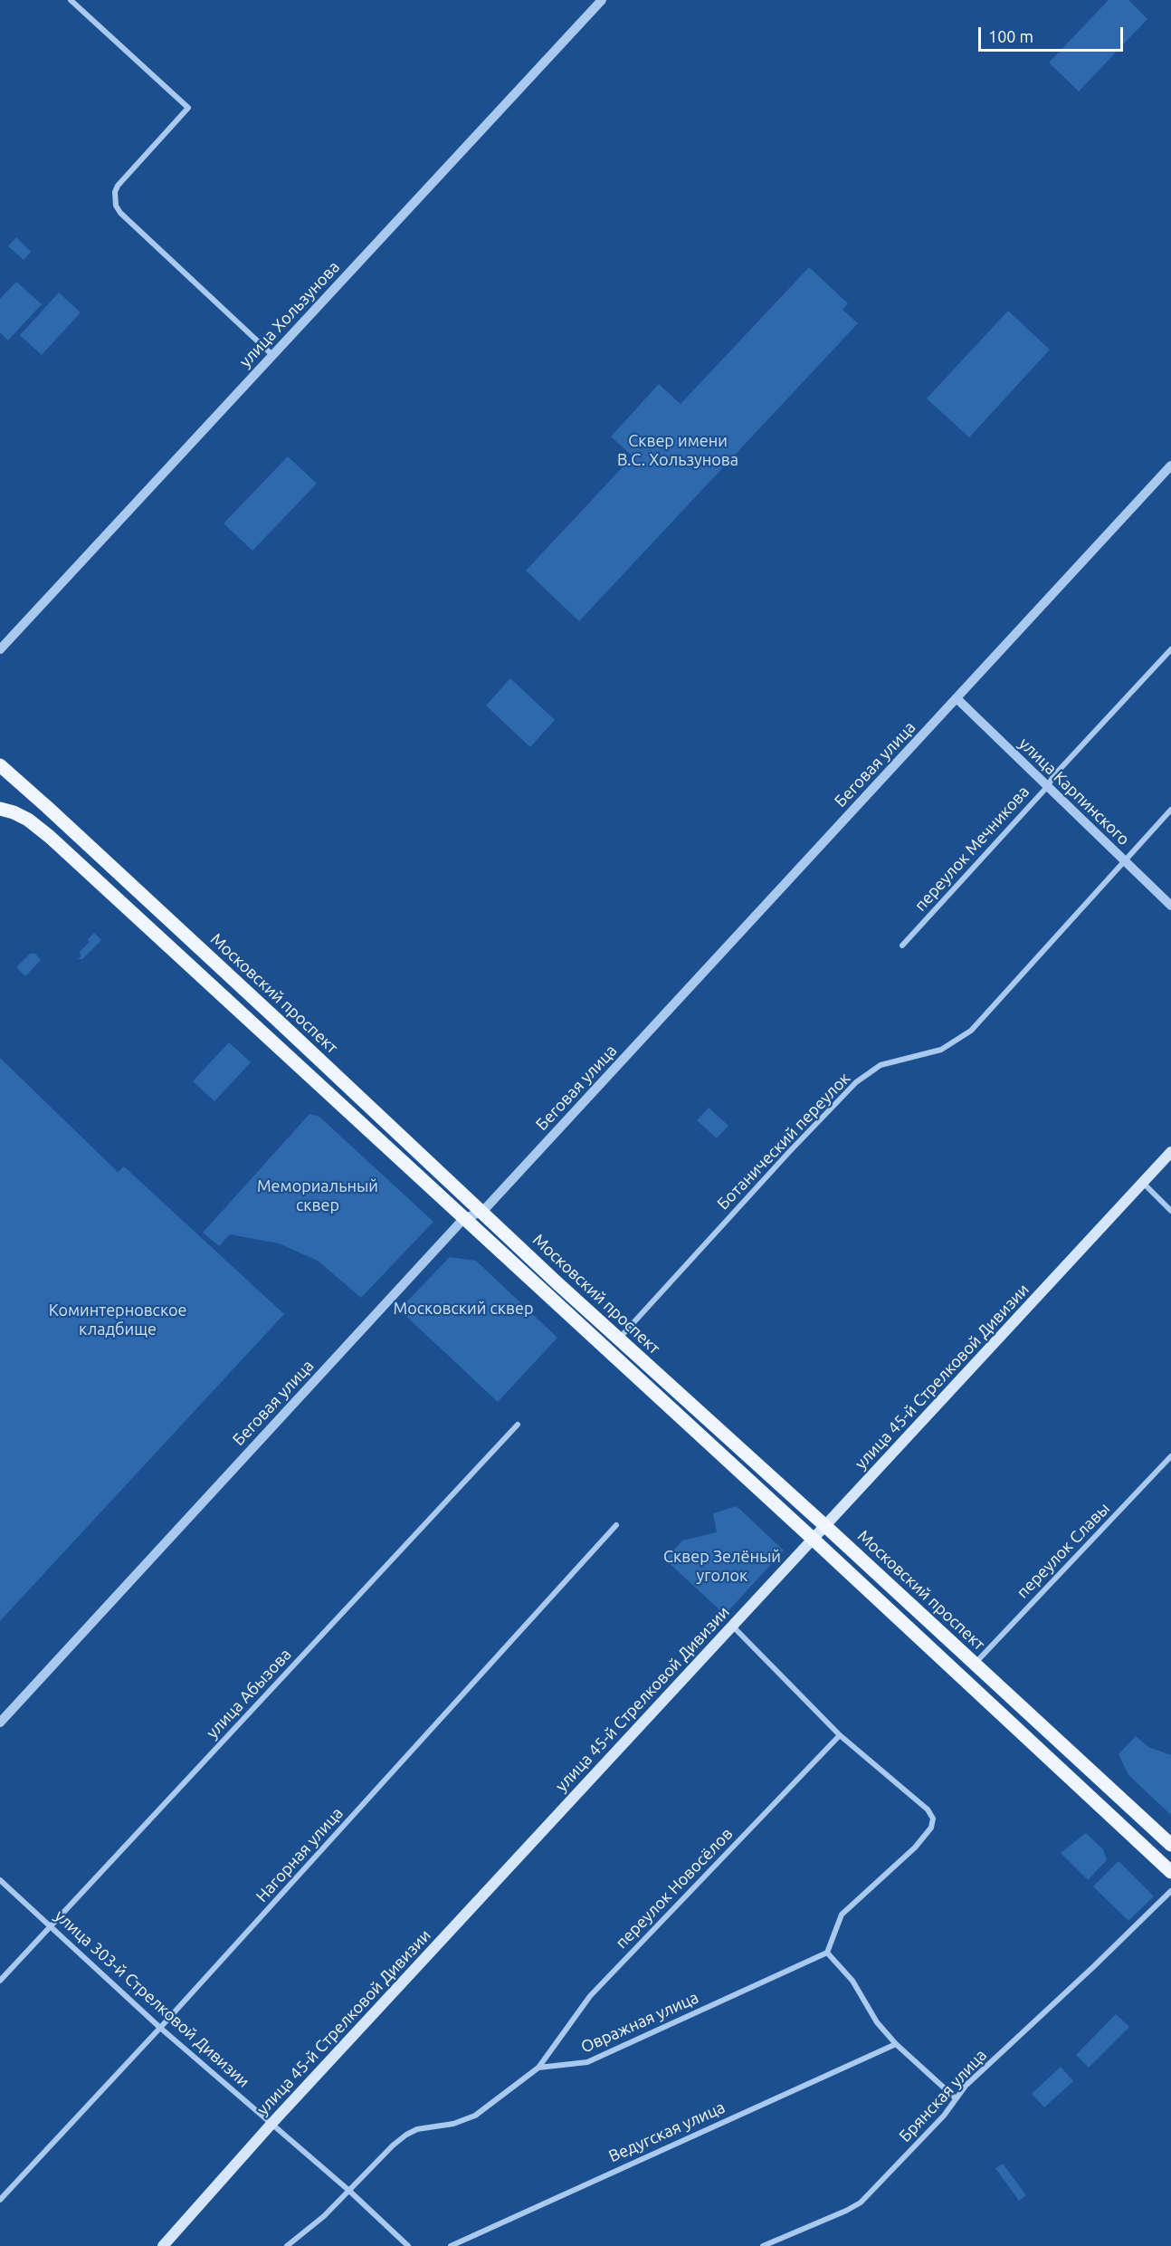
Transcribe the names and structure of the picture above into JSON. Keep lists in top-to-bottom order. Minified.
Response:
{"streets":{"main road":["Московский проспект","улица 45-й Стрелковой Дивизии"],"street":["улица Хользунова","Беговая улица","улица Карпинского","переулок Мечникова","Ботанический переулок","переулок Славы","улица Абызова","Нагорная улица","переулок Новосёлов","улица 303-й Стрелковой Дивизии","Овражная улица","Брянская улица","Ведугская улица"]},"crossings":[["Беговая улица","улица Карпинского"],["Беговая улица","Московский проспект"],["улица Карпинского","переулок Мечникова"],["улица Карпинского","Ботанический переулок"],["Московский проспект","Ботанический переулок"],["Московский проспект","улица 45-й Стрелковой Дивизии"],["Московский проспект","переулок Славы"],["улица 45-й Стрелковой Дивизии","улица 303-й Стрелковой Дивизии"],["улица Абызова","улица 303-й Стрелковой Дивизии"],["Нагорная улица","улица 303-й Стрелковой Дивизии"],["переулок Новосёлов","Овражная улица"]],"parks":["Сквер имени В.С. Хользунова","Мемориальный сквер","Московский сквер","Коминтерновское кладбище","Сквер Зелёный уголок"],"scale_bar":"100 m"}
